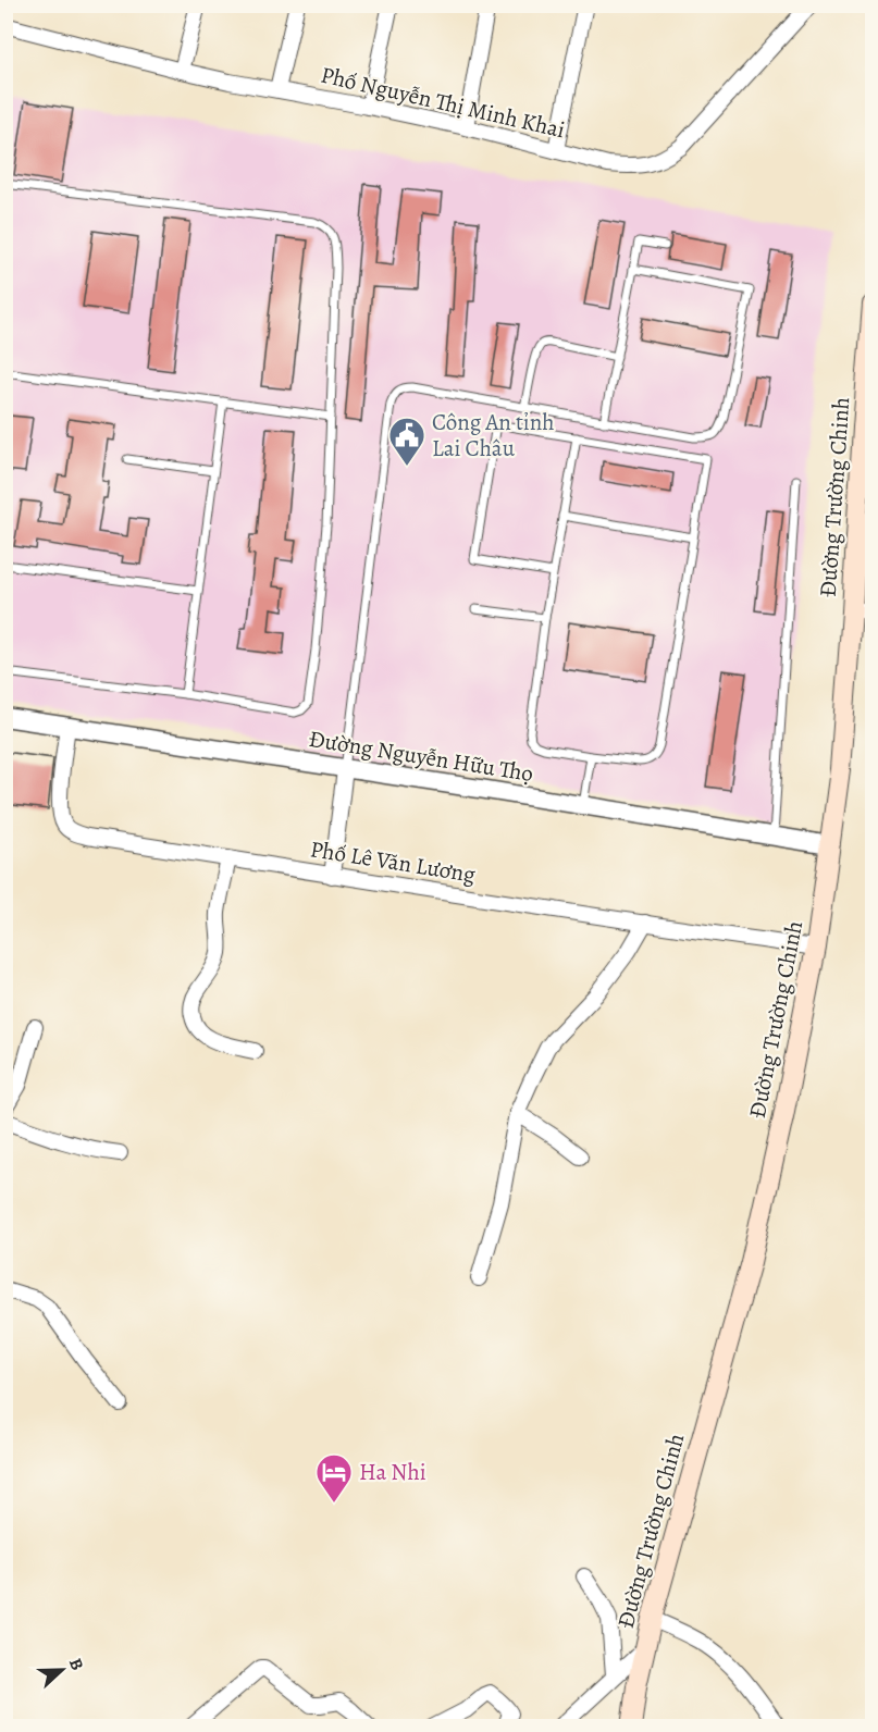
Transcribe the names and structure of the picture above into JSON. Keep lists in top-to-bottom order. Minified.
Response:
{"streets":{"main road":["Đường Trường Chinh"],"street":["Phố Nguyễn Thị Minh Khai","Đường Nguyễn Hữu Thọ","Phố Lê Văn Lương"]},"crossings":[["Đường Trường Chinh","Đường Nguyễn Hữu Thọ"],["Đường Trường Chinh","Phố Lê Văn Lương"],["Đường Nguyễn Hữu Thọ","Phố Lê Văn Lương"]],"places":{"public building":["Công An tỉnh Lai Châu"],"hotel":["Ha Nhi"]},"north":"right"}
